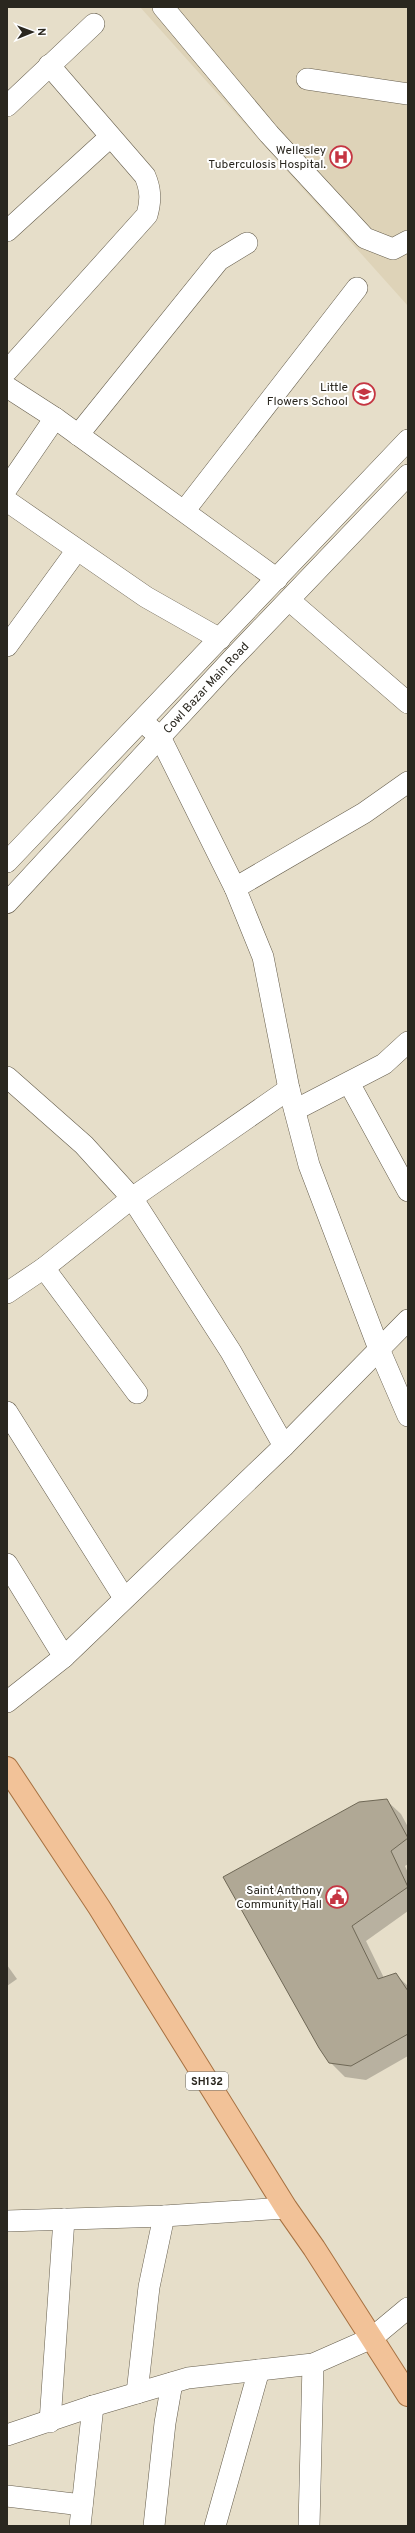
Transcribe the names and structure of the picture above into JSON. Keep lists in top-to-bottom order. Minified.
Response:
{"streets":{"main road":["SH132"],"street":["Cowl Bazar Main Road"]},"places":{"hospital":["Wellesley Tuberculosis Hospital."],"school or university":["Little Flowers School"],"public building":["Saint Anthony Community Hall"]},"north":"right"}
